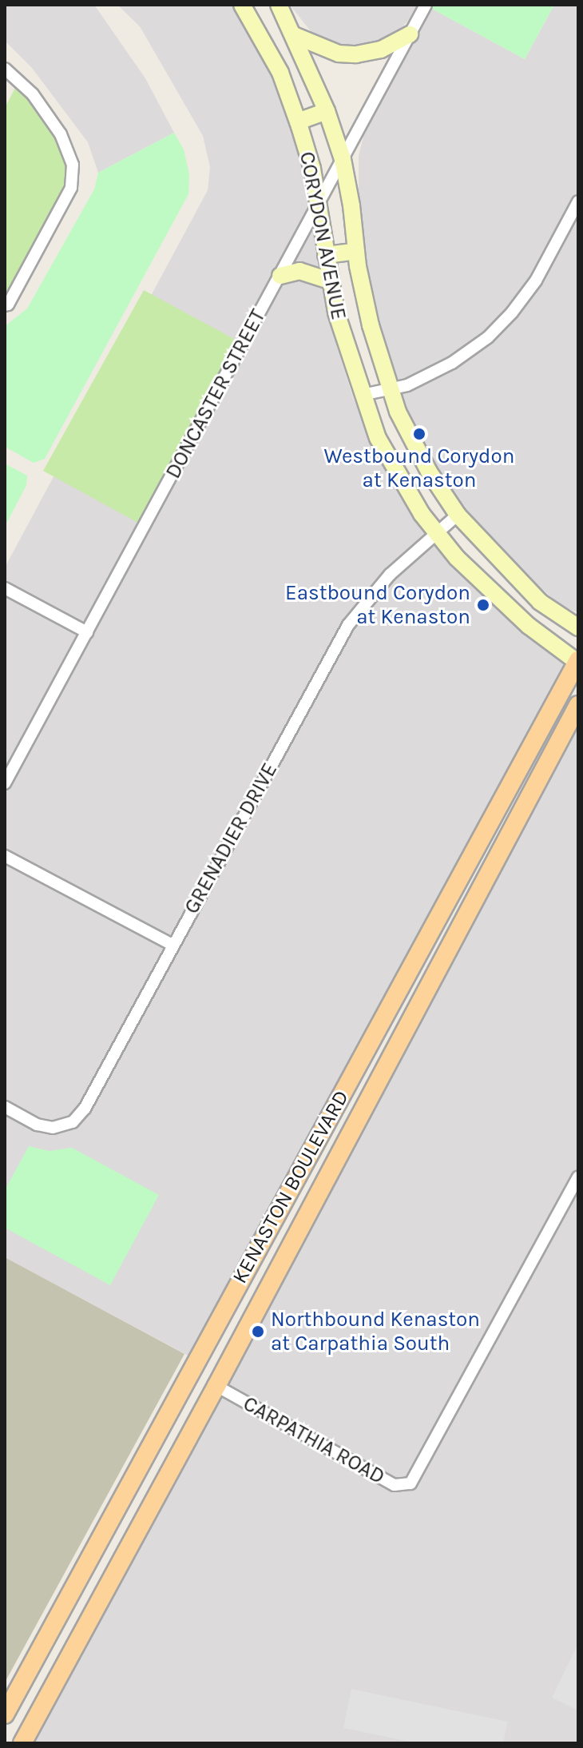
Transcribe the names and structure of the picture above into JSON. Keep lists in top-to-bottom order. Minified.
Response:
{"streets":{"main road":["CORYDON AVENUE","KENASTON BOULEVARD"],"street":["DONCASTER STREET","GRENADIER DRIVE","CARPATHIA ROAD"]},"crossings":[["CORYDON AVENUE","DONCASTER STREET"],["CORYDON AVENUE","GRENADIER DRIVE"],["CORYDON AVENUE","KENASTON BOULEVARD"],["KENASTON BOULEVARD","CARPATHIA ROAD"]],"places":["Westbound Corydon at Kenaston","Eastbound Corydon at Kenaston","Northbound Kenaston at Carpathia South"]}
